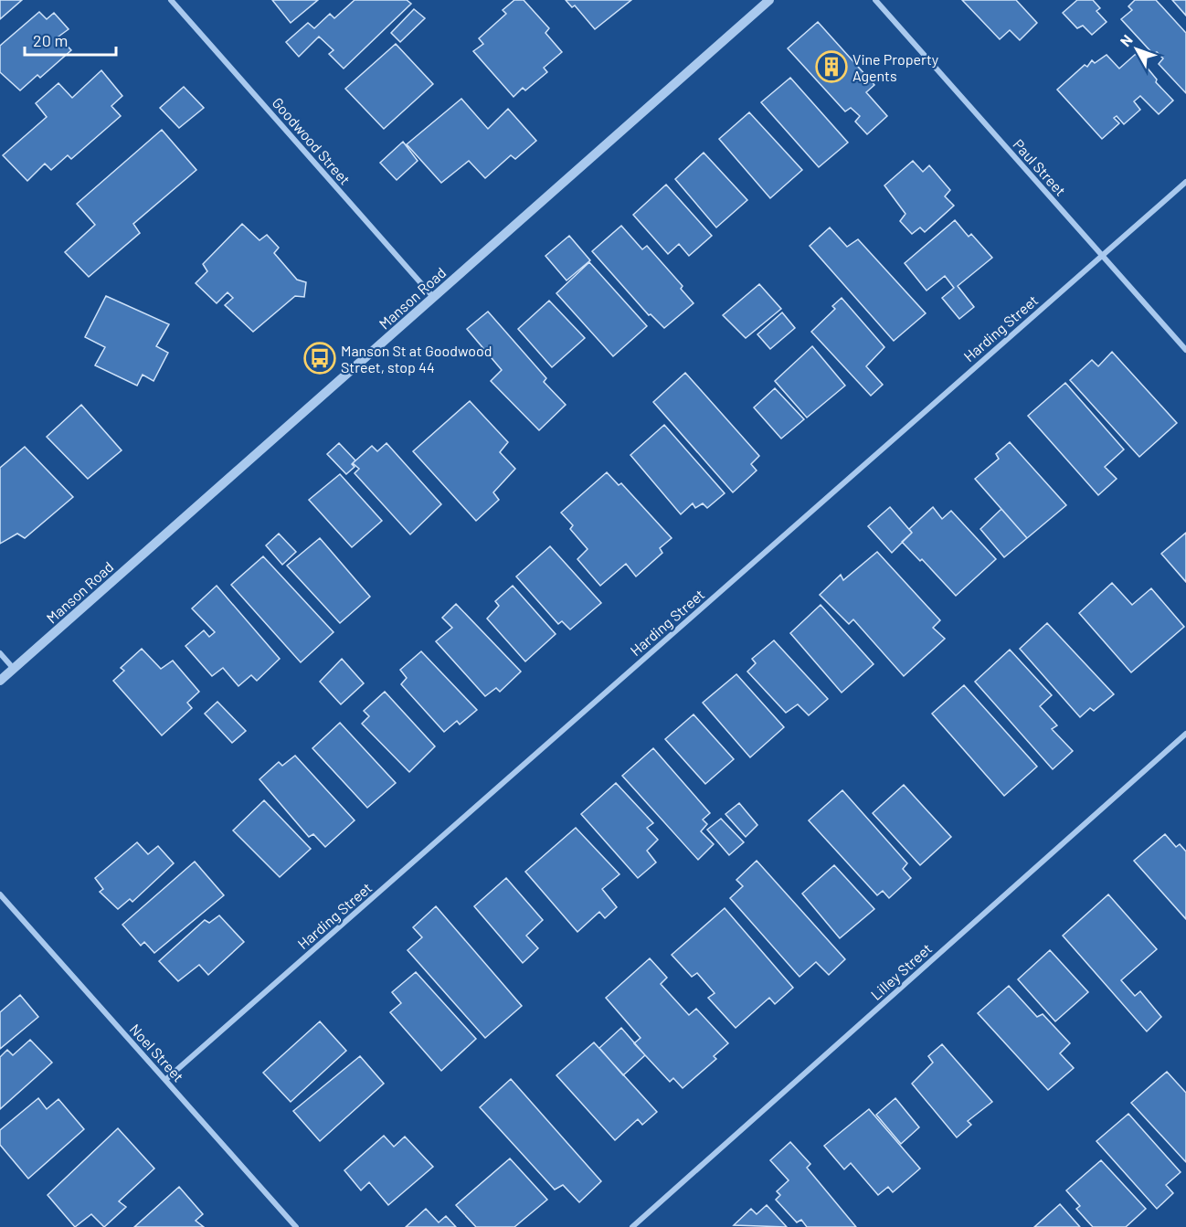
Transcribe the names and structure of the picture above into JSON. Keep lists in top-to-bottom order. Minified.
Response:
{"streets":{"street":["Goodwood Street","Paul Street","Manson Road","Harding Street","Lilley Street","Noel Street"]},"crossings":[["Goodwood Street","Manson Road"],["Paul Street","Harding Street"],["Harding Street","Noel Street"]],"places":{"building":["Vine Property Agents"],"bus stop":["Manson St at Goodwood Street, stop 44"]},"scale_bar":"20 m","north":"top left"}
